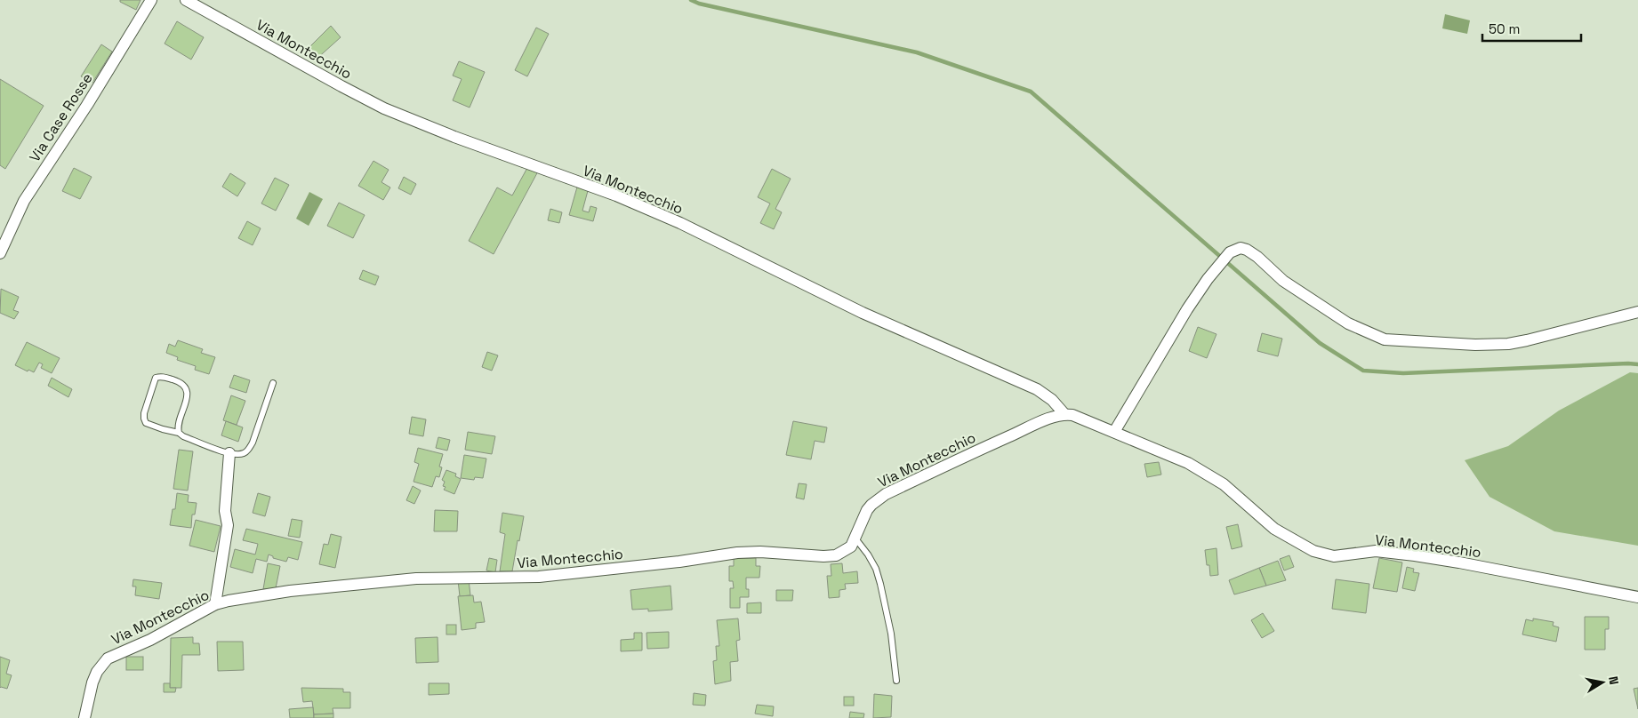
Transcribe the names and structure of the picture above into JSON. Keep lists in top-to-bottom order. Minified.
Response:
{"streets":{"street":["Via Montecchio","Via Case Rosse"]},"scale_bar":"50 m","north":"right"}
